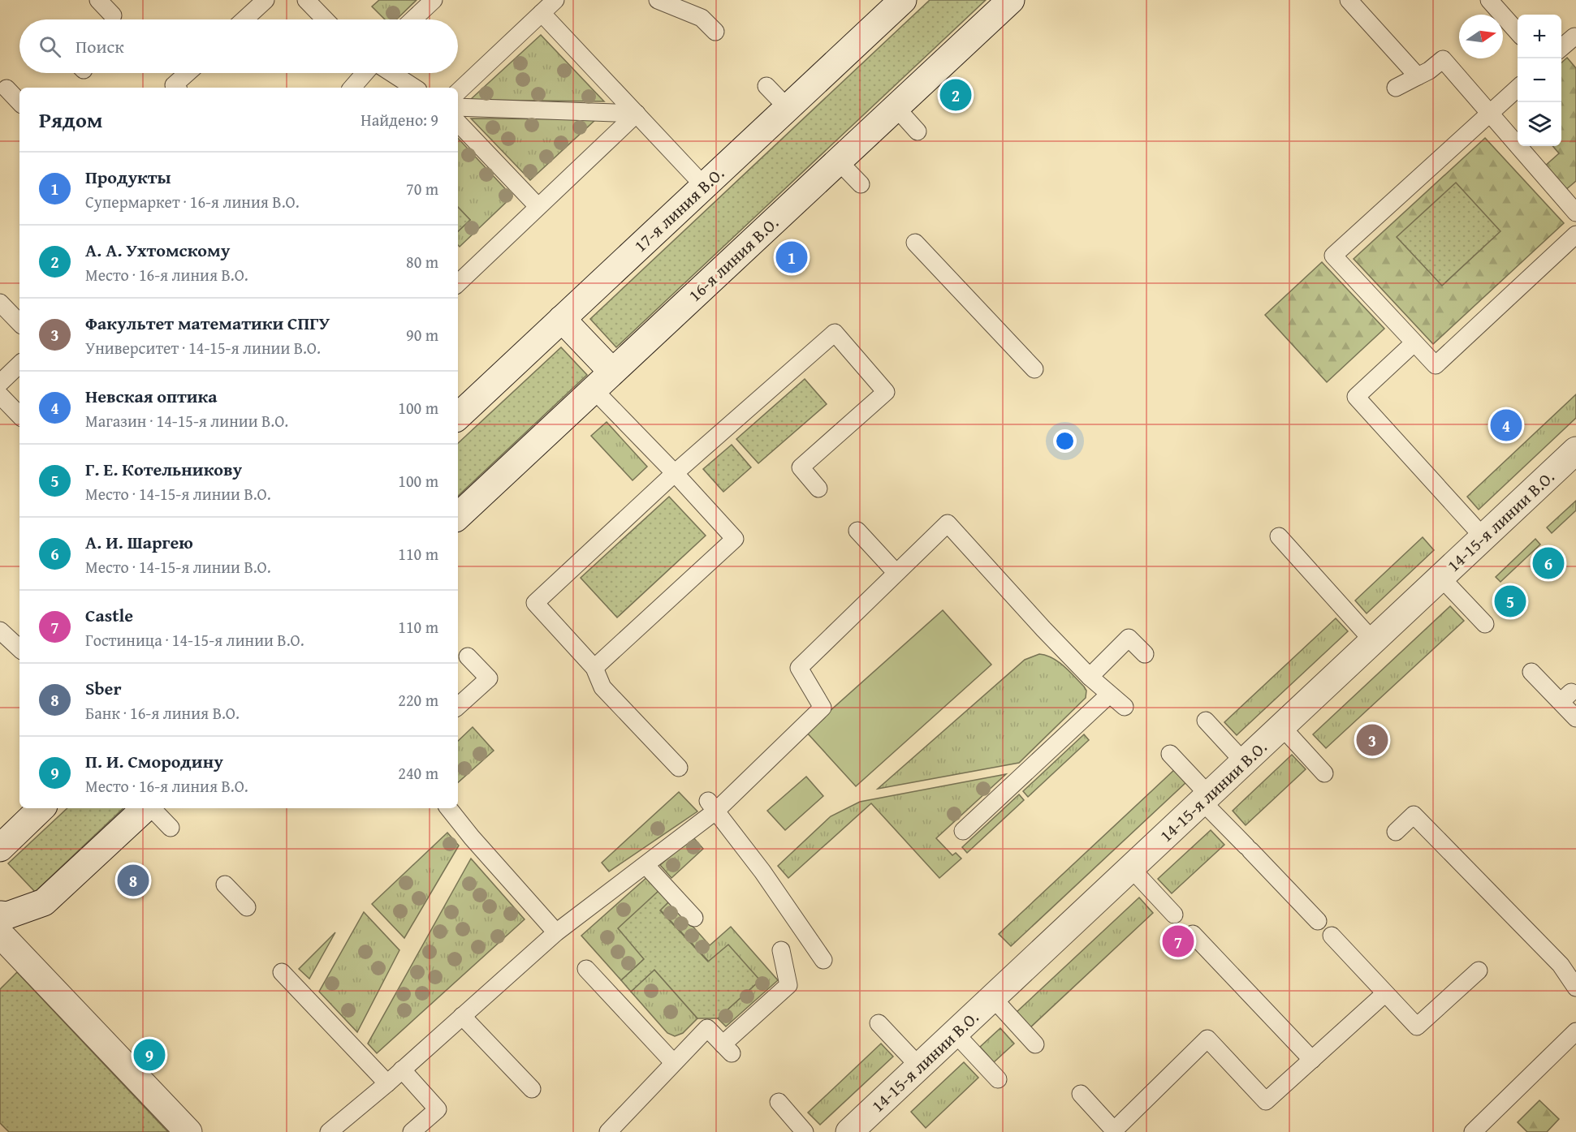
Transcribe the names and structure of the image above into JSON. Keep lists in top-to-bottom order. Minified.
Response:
{"streets":{"street":["17-я линия В.О.","16-я линия В.О.","14-15-я линии В.О."]},"north":"right","page":{"map_buttons":["+","−"],"search":"Поиск","pins":["2","1","4","6","5","3","8","7","9"],"heading":["Рядом","Найдено: 9"],"list":[{"mark":"1","name":"Продукты","note":"Супермаркет · 16-я линия В.О.","value":"70 m"},{"mark":"2","name":"А. А. Ухтомскому","note":"Место · 16-я линия В.О.","value":"80 m"},{"mark":"3","name":"Факультет математики СПГУ","note":"Университет · 14-15-я линии В.О.","value":"90 m"},{"mark":"4","name":"Невская оптика","note":"Магазин · 14-15-я линии В.О.","value":"100 m"},{"mark":"5","name":"Г. Е. Котельникову","note":"Место · 14-15-я линии В.О.","value":"100 m"},{"mark":"6","name":"А. И. Шаргею","note":"Место · 14-15-я линии В.О.","value":"110 m"},{"mark":"7","name":"Castle","note":"Гостиница · 14-15-я линии В.О.","value":"110 m"},{"mark":"8","name":"Sber","note":"Банк · 16-я линия В.О.","value":"220 m"},{"mark":"9","name":"П. И. Смородину","note":"Место · 16-я линия В.О.","value":"240 m"}]}}
